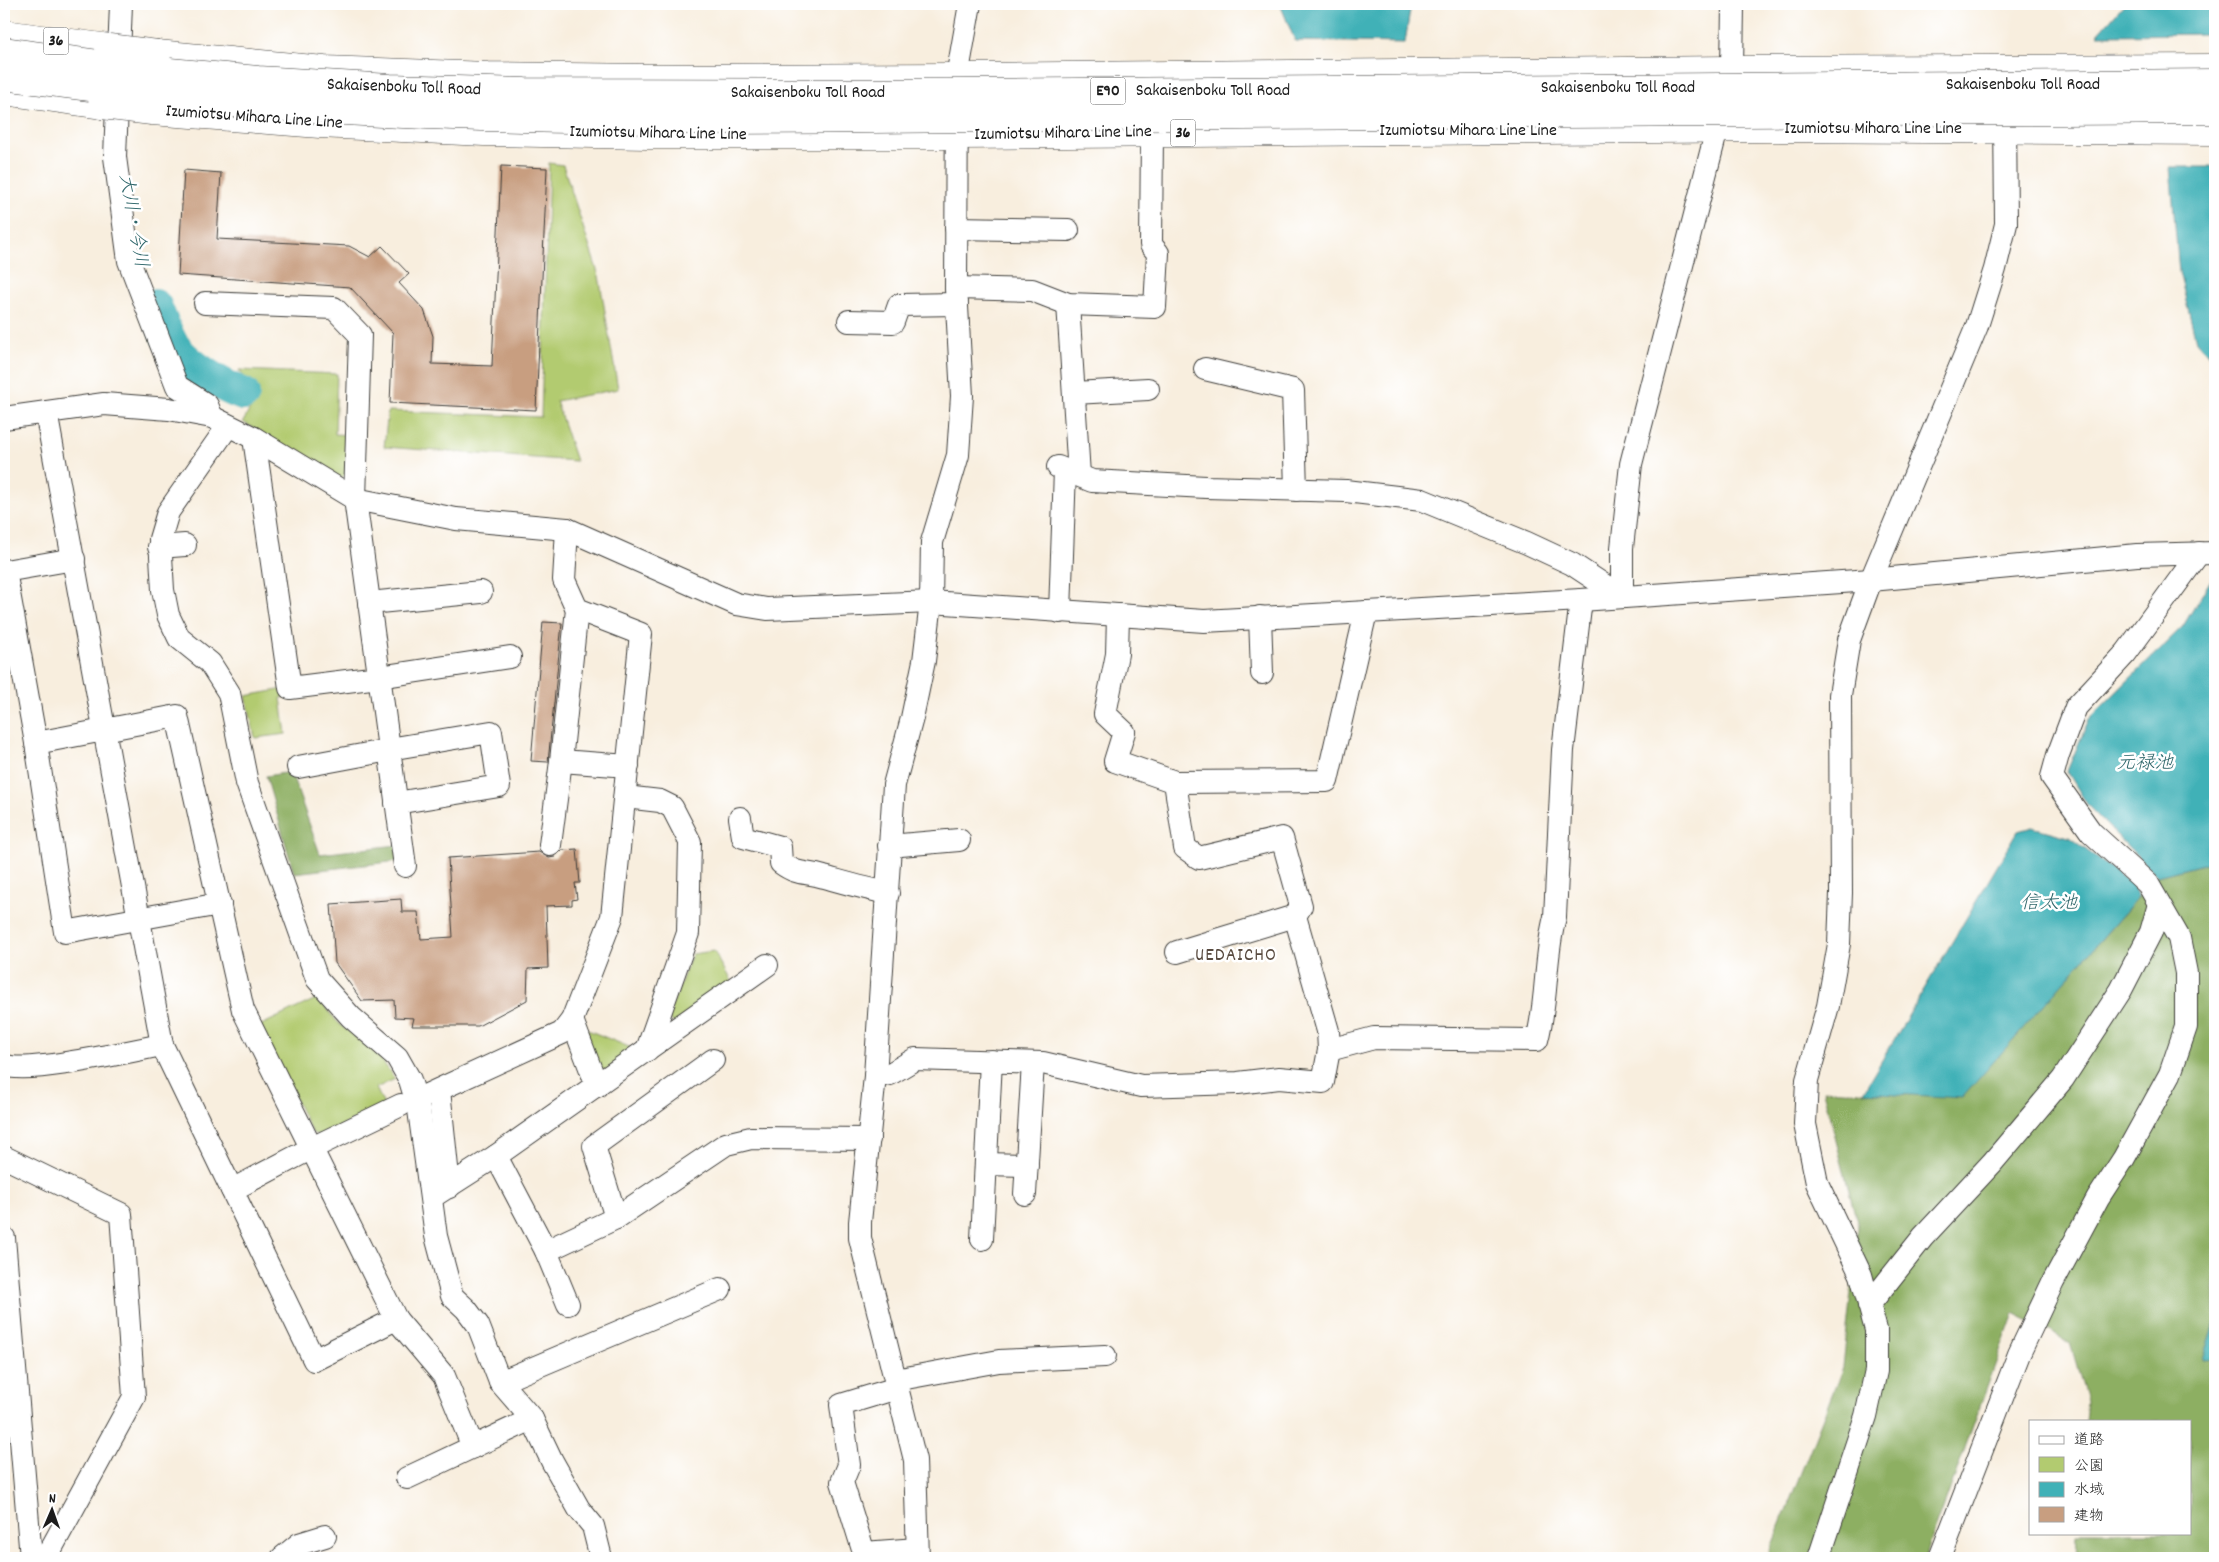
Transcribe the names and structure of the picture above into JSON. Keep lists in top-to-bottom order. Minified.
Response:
{"streets":{"main road":["36","Sakaisenboku Toll Road","E90","Izumiotsu Mihara Line Line"]},"districts":["UEDAICHO"],"water":["大川・今川","元禄池","信太池"],"legend":["道路","公園","水域","建物"],"north":"top"}
